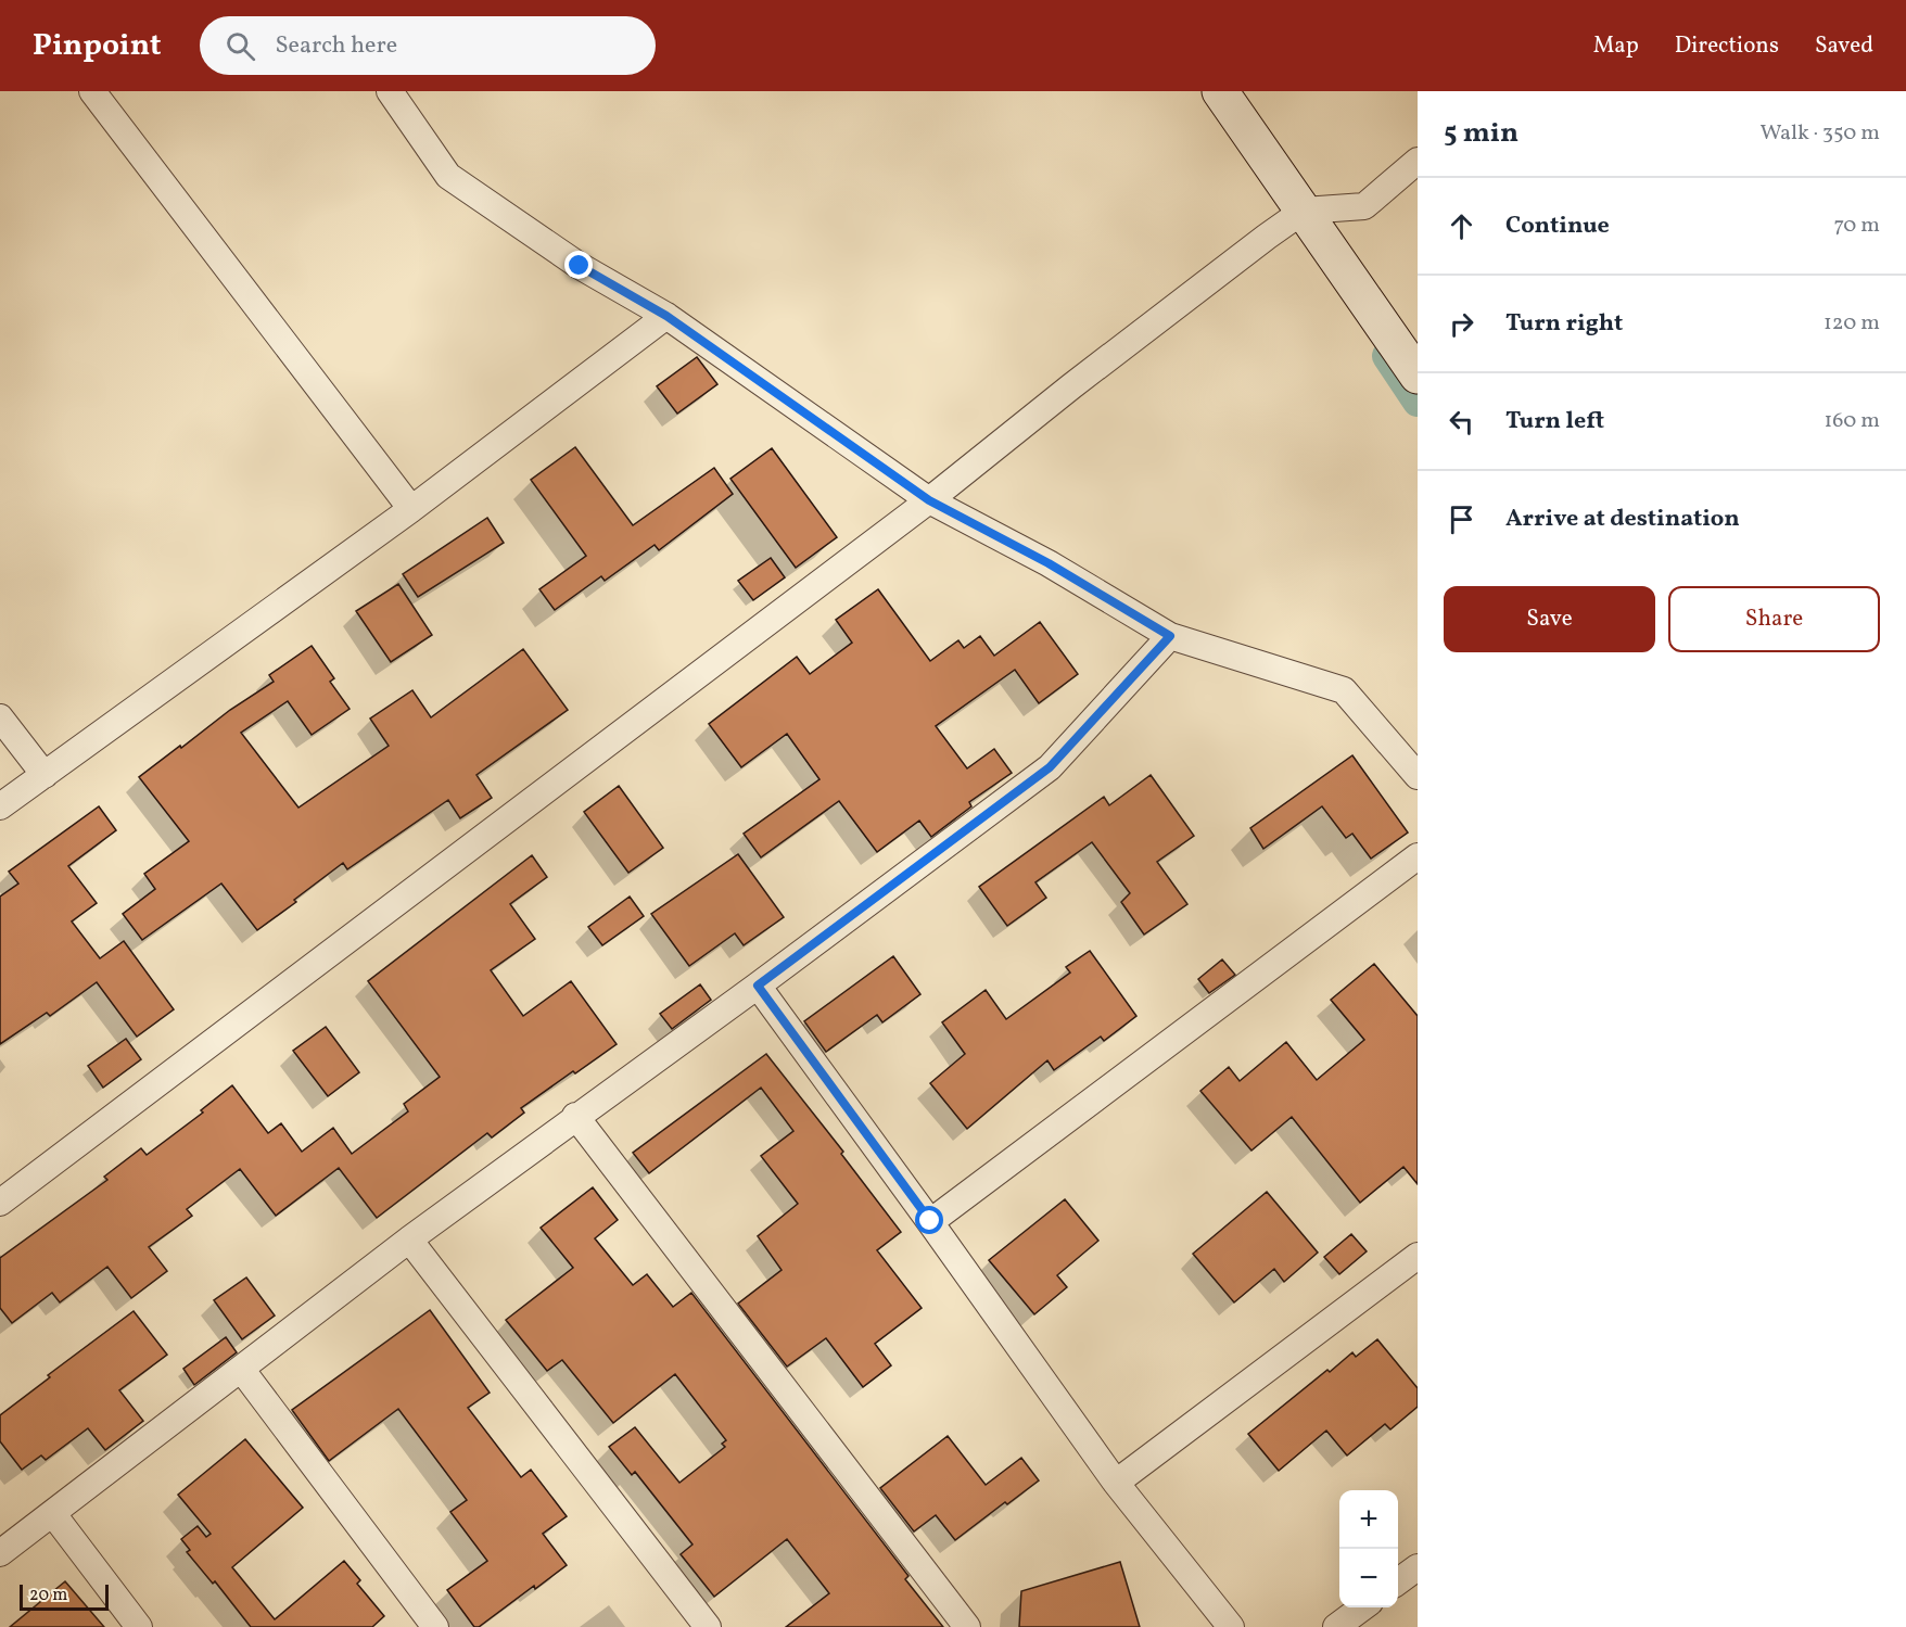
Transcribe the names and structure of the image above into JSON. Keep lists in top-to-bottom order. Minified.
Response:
{"scale_bar":"20 m","page":{"header":"Pinpoint","search":"Search here","nav":["Map","Directions","Saved"],"heading":["5 min","Walk · 350 m"],"list":[["Continue","70 m"],["Turn right","120 m"],["Turn left","160 m"],"Arrive at destination"],"buttons":["Save","Share"],"map_buttons":["+","−"],"scale":"20 m"}}
